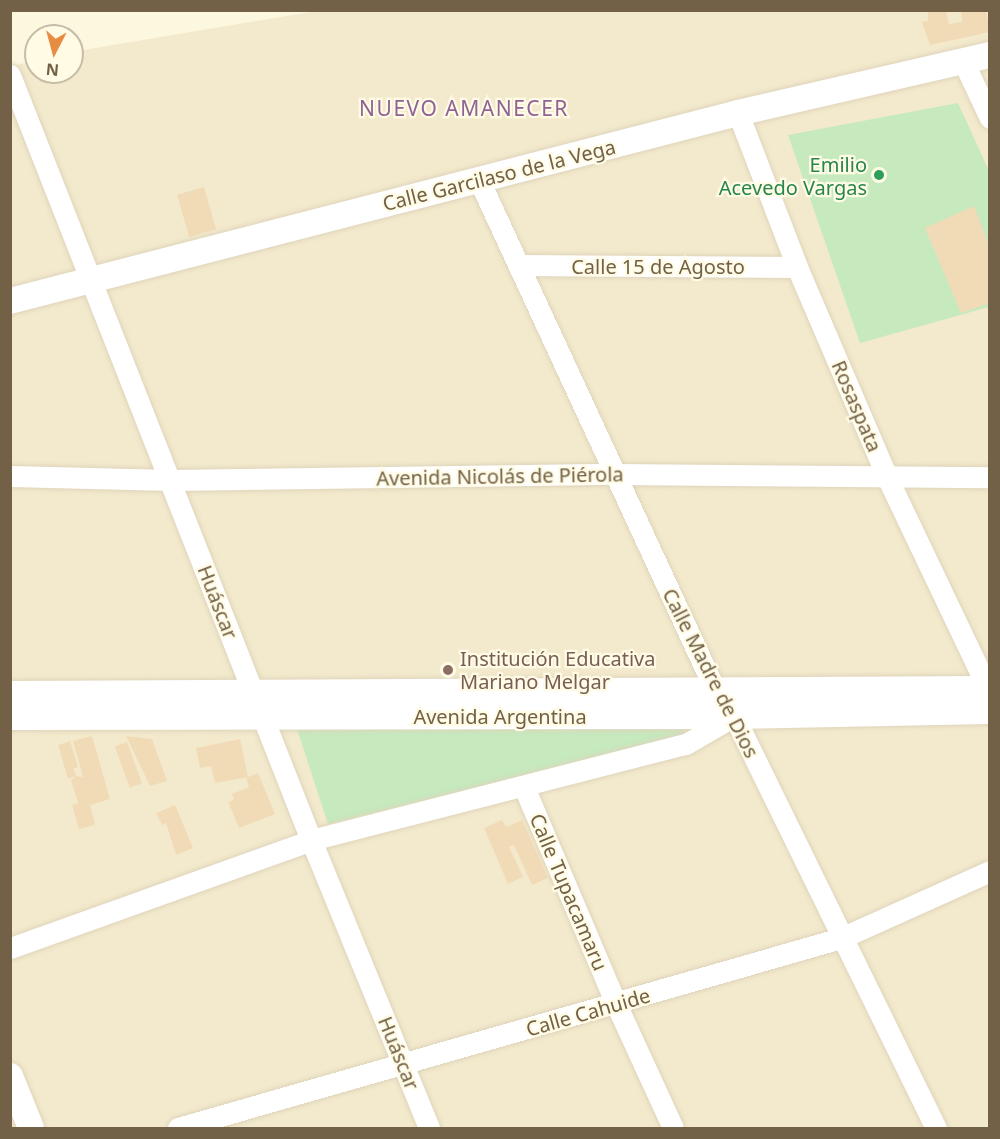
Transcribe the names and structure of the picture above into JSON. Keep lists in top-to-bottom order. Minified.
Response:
{"streets":{"street":["Calle Garcilaso de la Vega","Calle 15 de Agosto","Rosaspata","Avenida Nicolás de Piérola","Huáscar","Calle Madre de Dios","Avenida Argentina","Calle Tupacamaru","Calle Cahuide"]},"crossings":[["Calle Garcilaso de la Vega","Rosaspata"],["Calle Garcilaso de la Vega","Huáscar"],["Calle Garcilaso de la Vega","Calle Madre de Dios"],["Calle 15 de Agosto","Rosaspata"],["Calle 15 de Agosto","Calle Madre de Dios"],["Rosaspata","Avenida Nicolás de Piérola"],["Rosaspata","Avenida Argentina"],["Avenida Nicolás de Piérola","Huáscar"],["Avenida Nicolás de Piérola","Calle Madre de Dios"],["Huáscar","Avenida Argentina"],["Huáscar","Calle Cahuide"],["Calle Madre de Dios","Avenida Argentina"],["Calle Madre de Dios","Calle Cahuide"],["Calle Tupacamaru","Calle Cahuide"]],"districts":["NUEVO AMANECER"],"places":["Emilio Acevedo Vargas","Institución Educativa Mariano Melgar"],"north":"bottom"}
